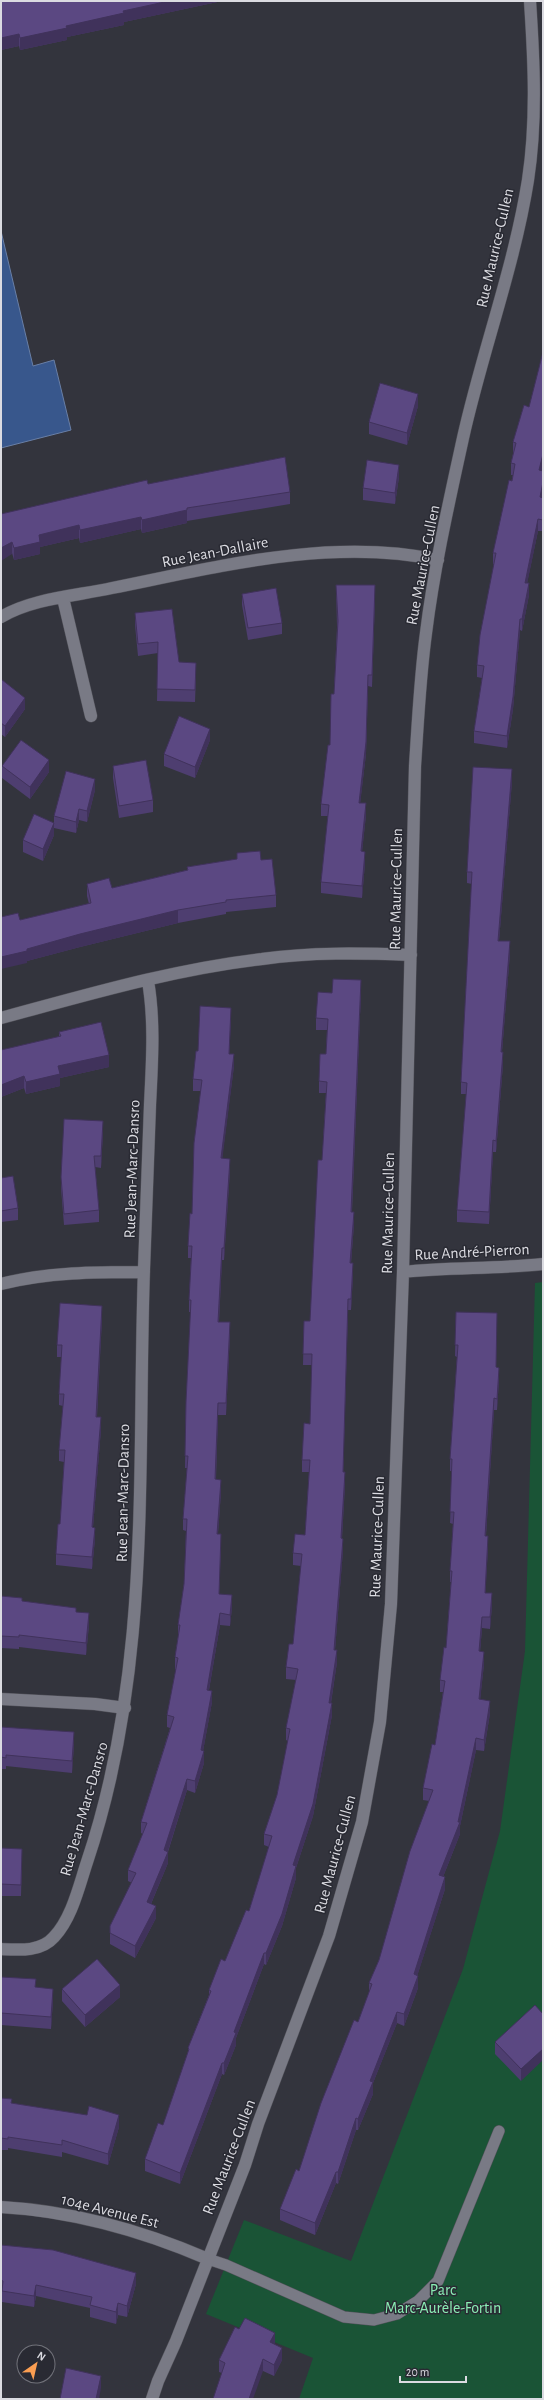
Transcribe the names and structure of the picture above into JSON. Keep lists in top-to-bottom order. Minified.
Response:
{"streets":{"street":["Rue Maurice-Cullen","Rue Jean-Dallaire","Rue Jean-Marc-Dansro","Rue André-Pierron","104e Avenue Est"]},"crossings":[["Rue Maurice-Cullen","Rue Jean-Dallaire"],["Rue Maurice-Cullen","Rue André-Pierron"],["Rue Maurice-Cullen","104e Avenue Est"]],"parks":["Parc Marc-Aurèle-Fortin"],"scale_bar":"20 m","north":"top right"}
